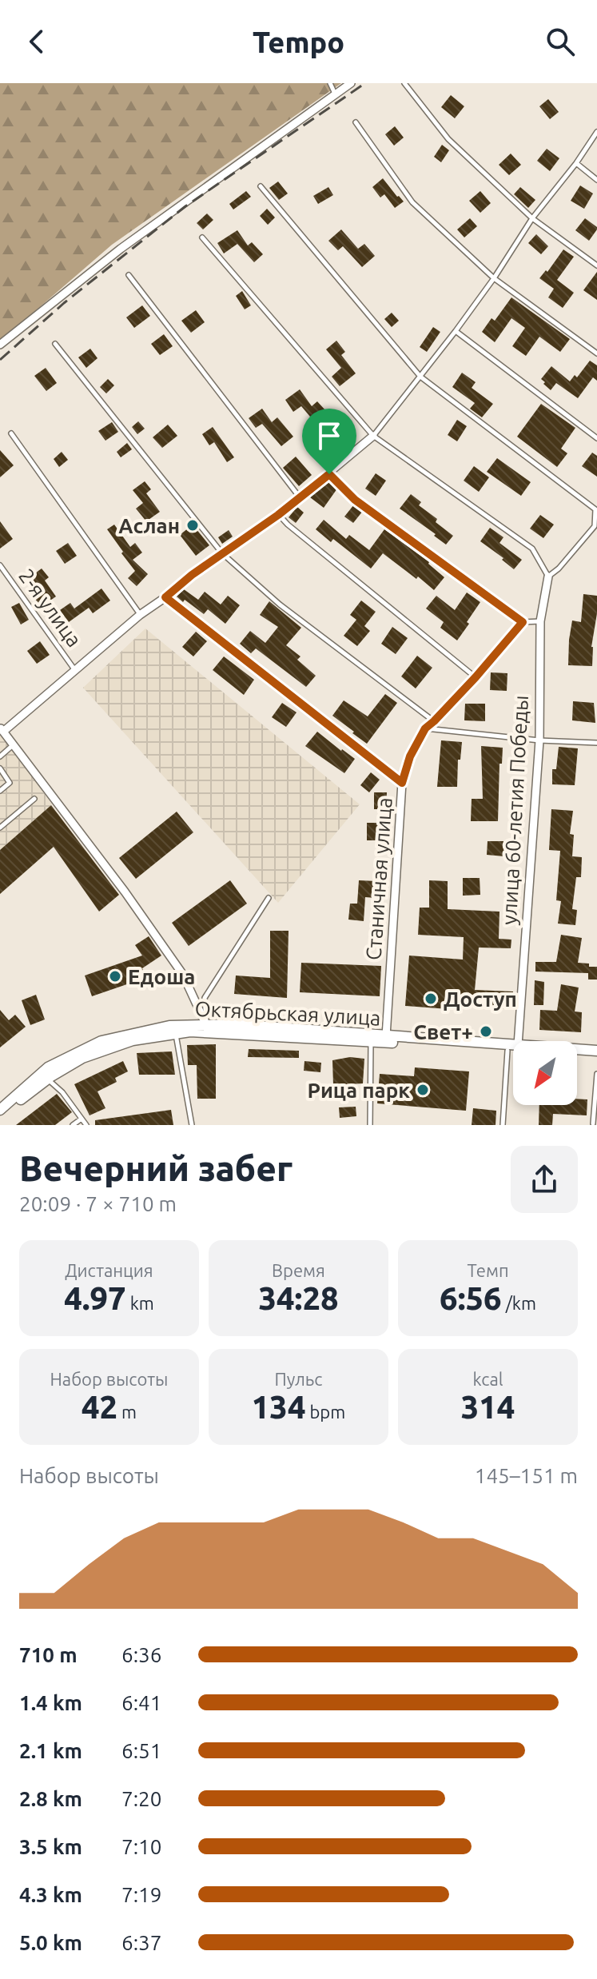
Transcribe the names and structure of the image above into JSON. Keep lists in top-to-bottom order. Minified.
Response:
{"streets":{"main road":["Октябрьская улица"],"street":["улица 60-летия Победы","Станичная улица"],"lane":["2-я улица"]},"crossings":[["Станичная улица","Октябрьская улица"]],"places":["Аслан","Едоша","Доступ","Свет+","Рица парк"],"north":"bottom left","page":{"header":"Tempo","heading":["Вечерний забег","20:09 · 7 × 710 m"],"stats":[["Дистанция","4.97 km"],["Время","34:28"],["Темп","6:56 /km"],["Набор высоты","42 m"],["Пульс","134 bpm"],["kcal","314"]],"chart":["Набор высоты","145–151 m"],"list":[{"name":"710 m","note":"6:36"},{"name":"1.4 km","note":"6:41"},{"name":"2.1 km","note":"6:51"},{"name":"2.8 km","note":"7:20"},{"name":"3.5 km","note":"7:10"},{"name":"4.3 km","note":"7:19"},{"name":"5.0 km","note":"6:37"}]}}
